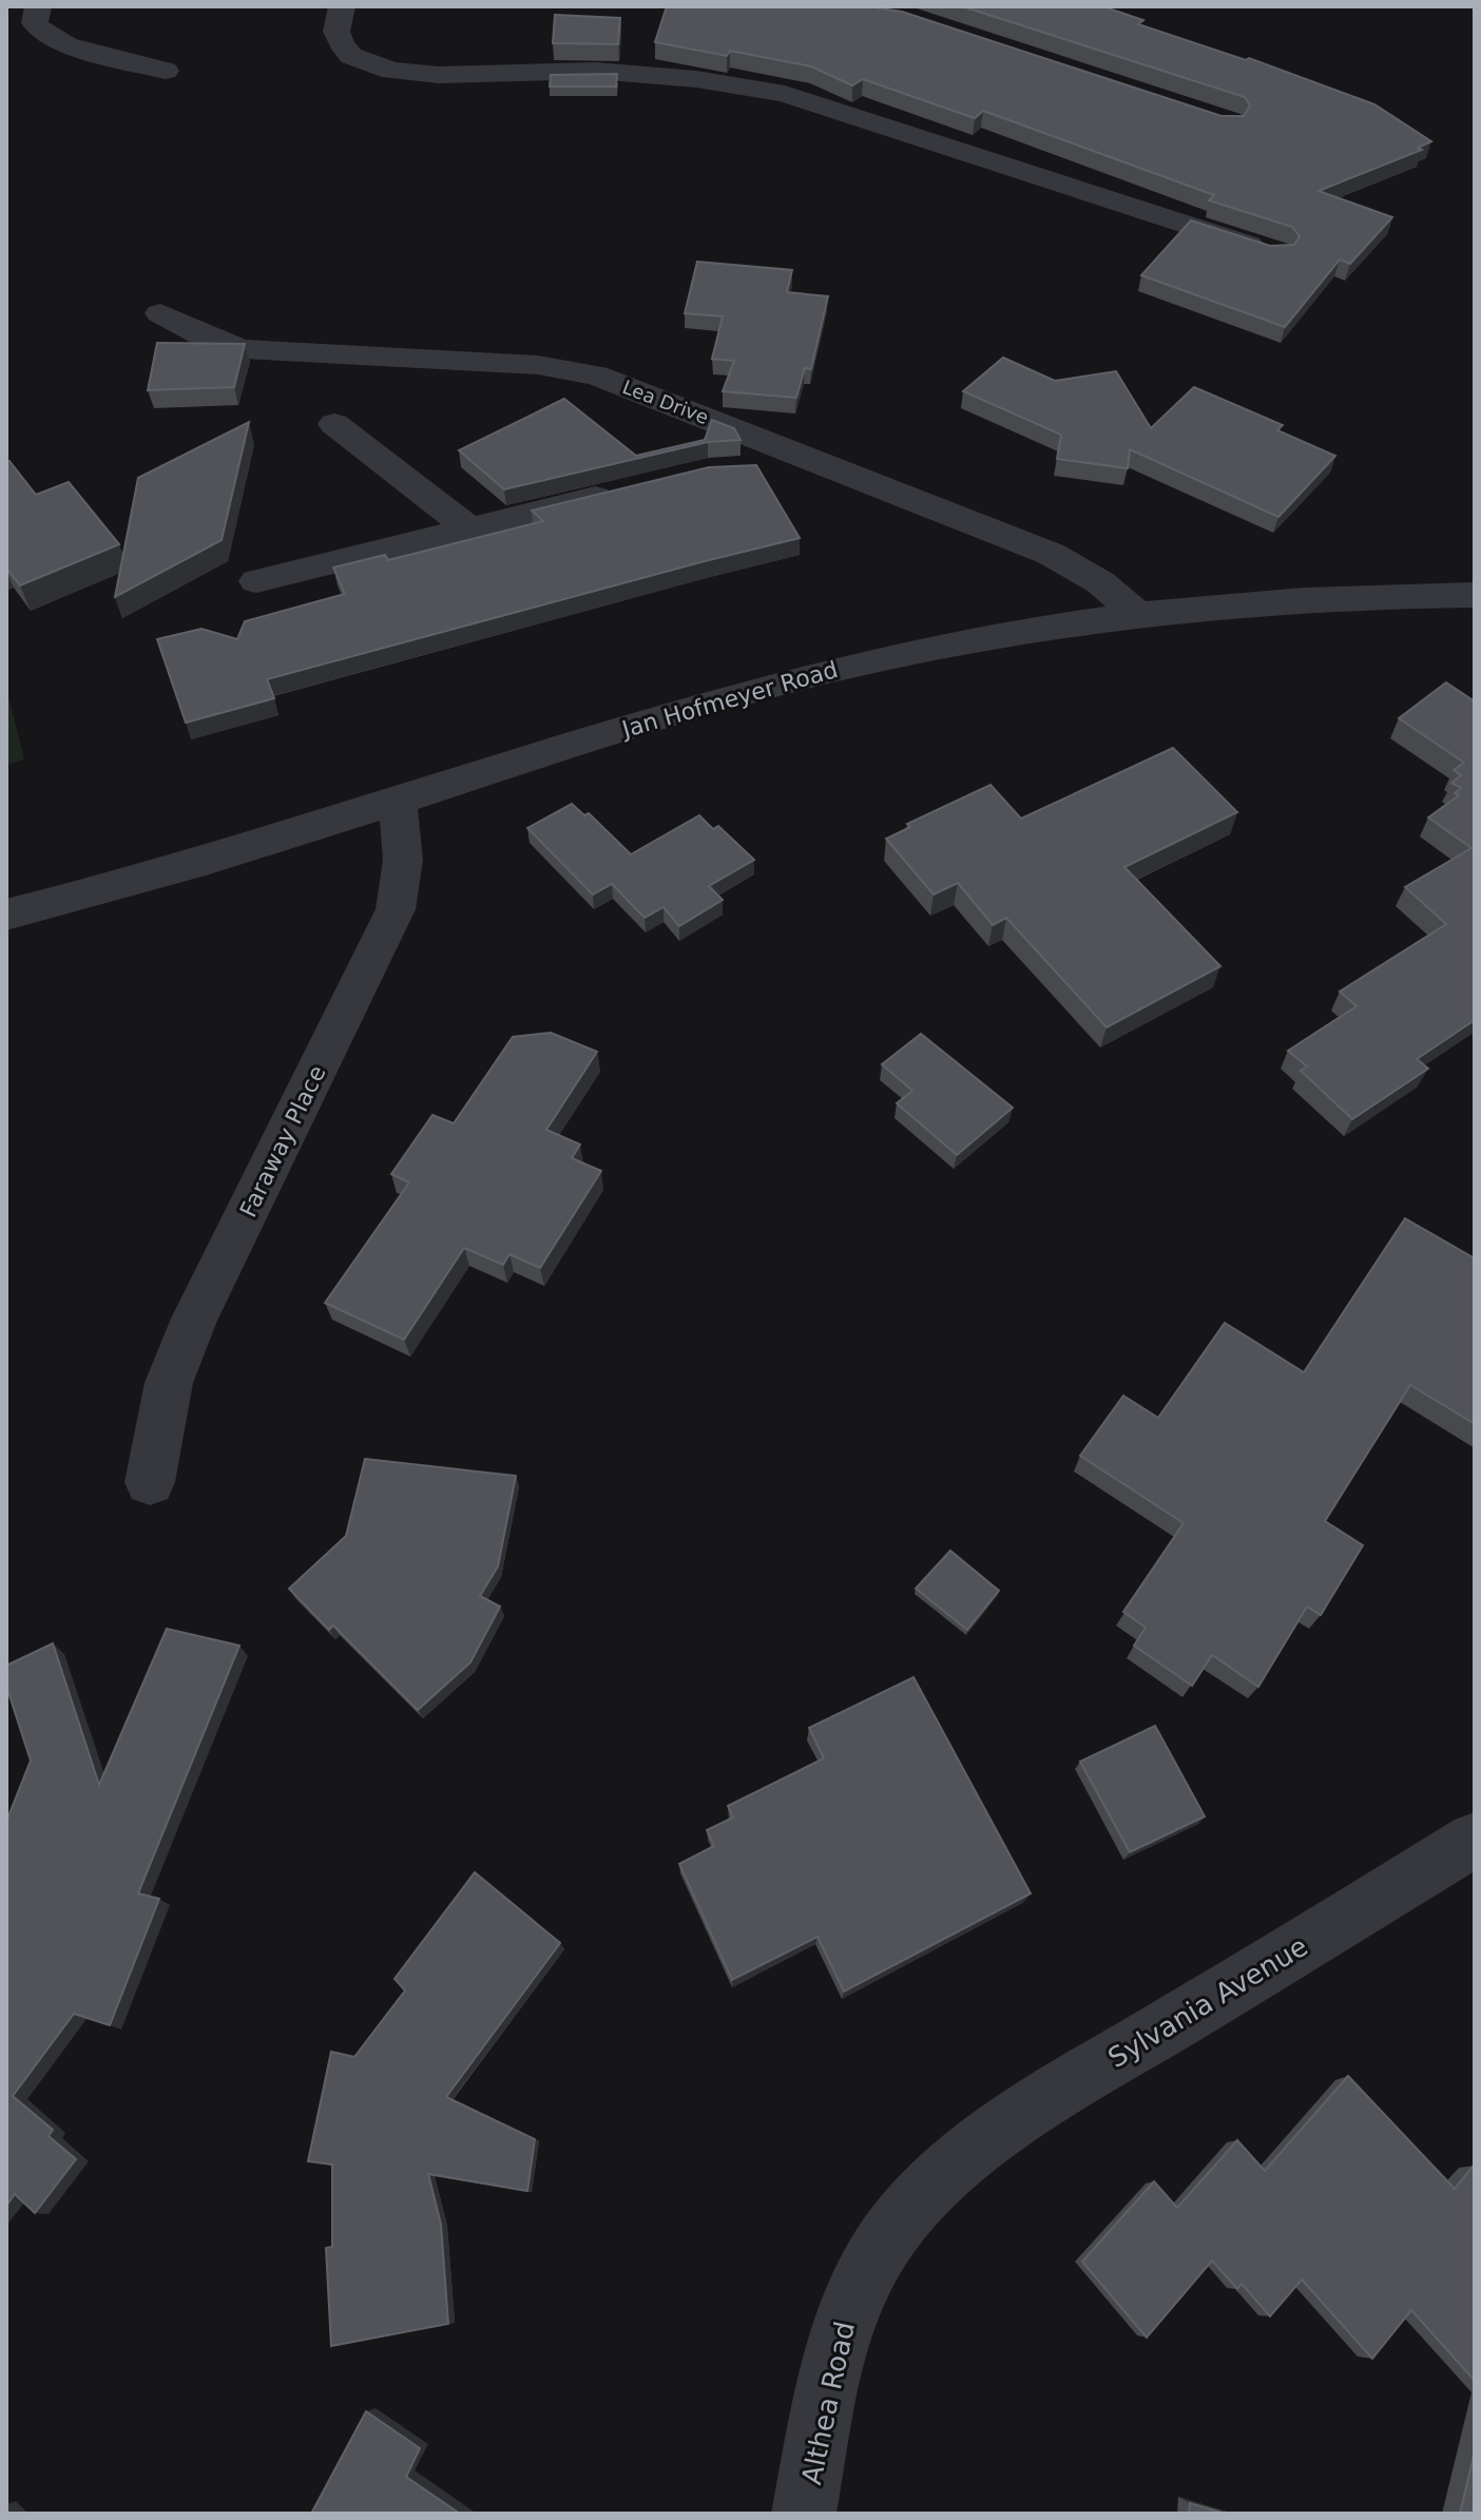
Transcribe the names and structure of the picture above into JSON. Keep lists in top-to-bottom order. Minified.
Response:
{"streets":{"street":["Lea Drive","Jan Hofmeyer Road","Faraway Place","Sylvania Avenue","Althea Road"]},"crossings":[["Lea Drive","Jan Hofmeyer Road"],["Jan Hofmeyer Road","Faraway Place"],["Sylvania Avenue","Althea Road"]]}
